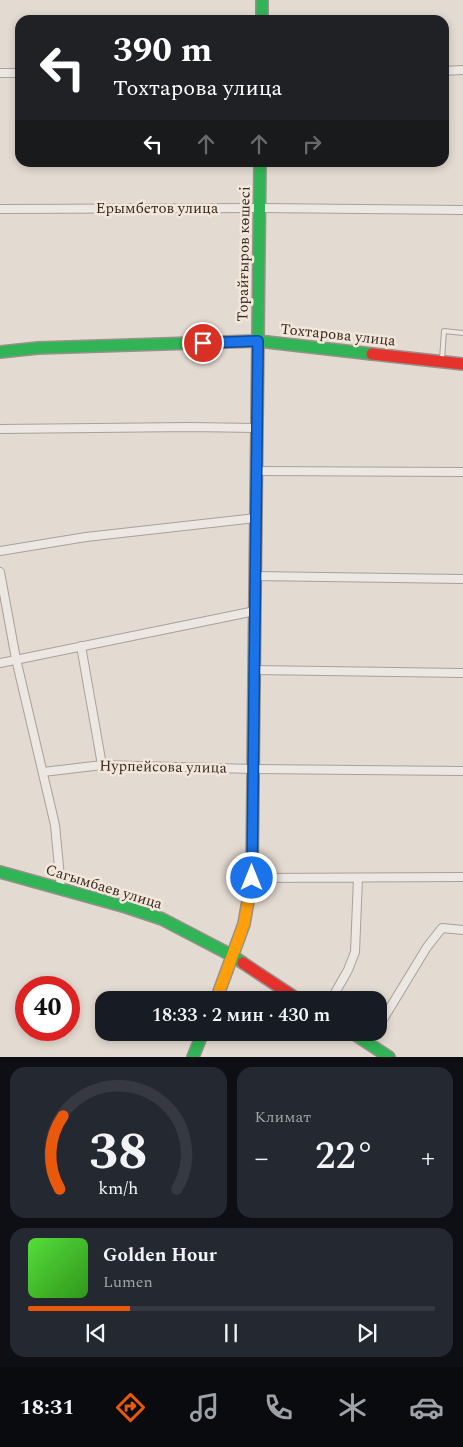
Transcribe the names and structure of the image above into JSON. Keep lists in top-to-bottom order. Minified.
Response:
{"streets":{"street":["Ерымбетов улица","Торайғыров көшесі","Тохтарова улица","Нурпейсова улица","Сагымбаев улица"]},"crossings":[["Ерымбетов улица","Торайғыров көшесі"],["Торайғыров көшесі","Тохтарова улица"],["Торайғыров көшесі","Нурпейсова улица"],["Торайғыров көшесі","Сагымбаев улица"]],"page":{"turn":["390 m","Тохтарова улица"],"limit":"40","trip":"18:33 · 2 мин · 430 m","tile":"Климат","heat":["−","22°","+"],"song":["Golden Hour","Lumen"],"tabs":"18:31","gauge":["38","km/h"]}}
